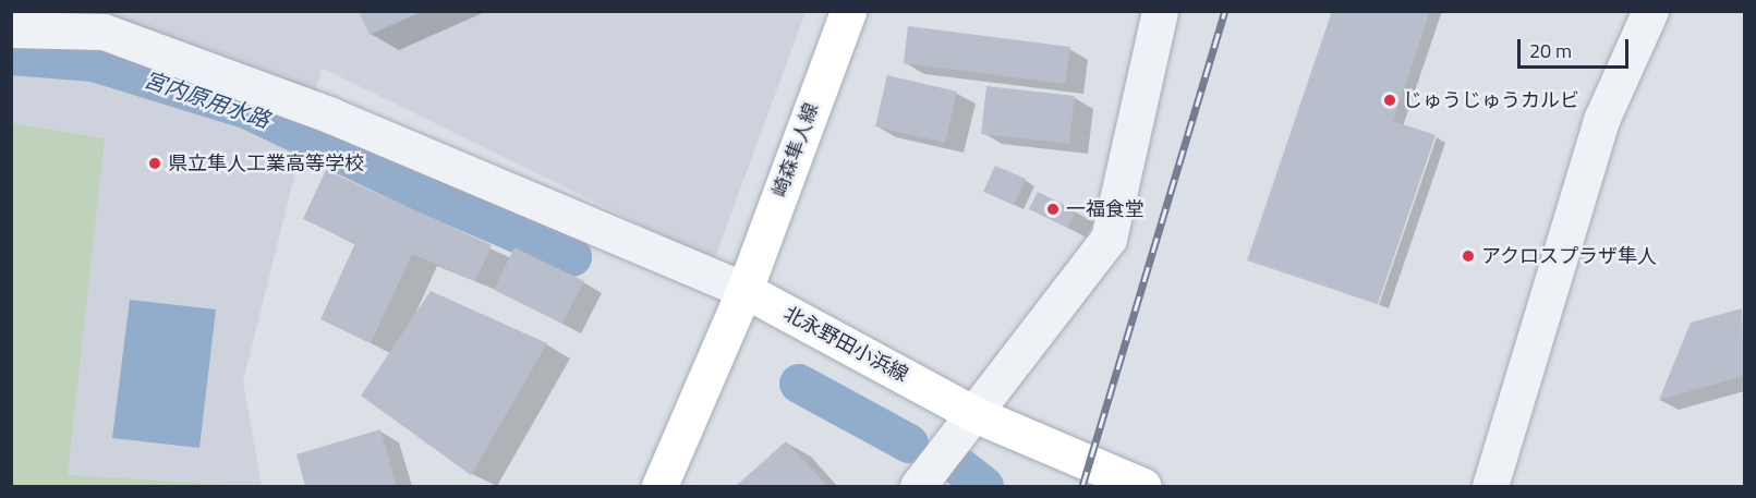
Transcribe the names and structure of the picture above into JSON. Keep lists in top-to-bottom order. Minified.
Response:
{"streets":{"main road":["崎森隼人線","北永野田小浜線"]},"crossings":[["崎森隼人線","北永野田小浜線"]],"water":["宮内原用水路"],"places":["じゅうじゅうカルビ","県立隼人工業高等学校","一福食堂","アクロスプラザ隼人"],"scale_bar":"20 m"}
